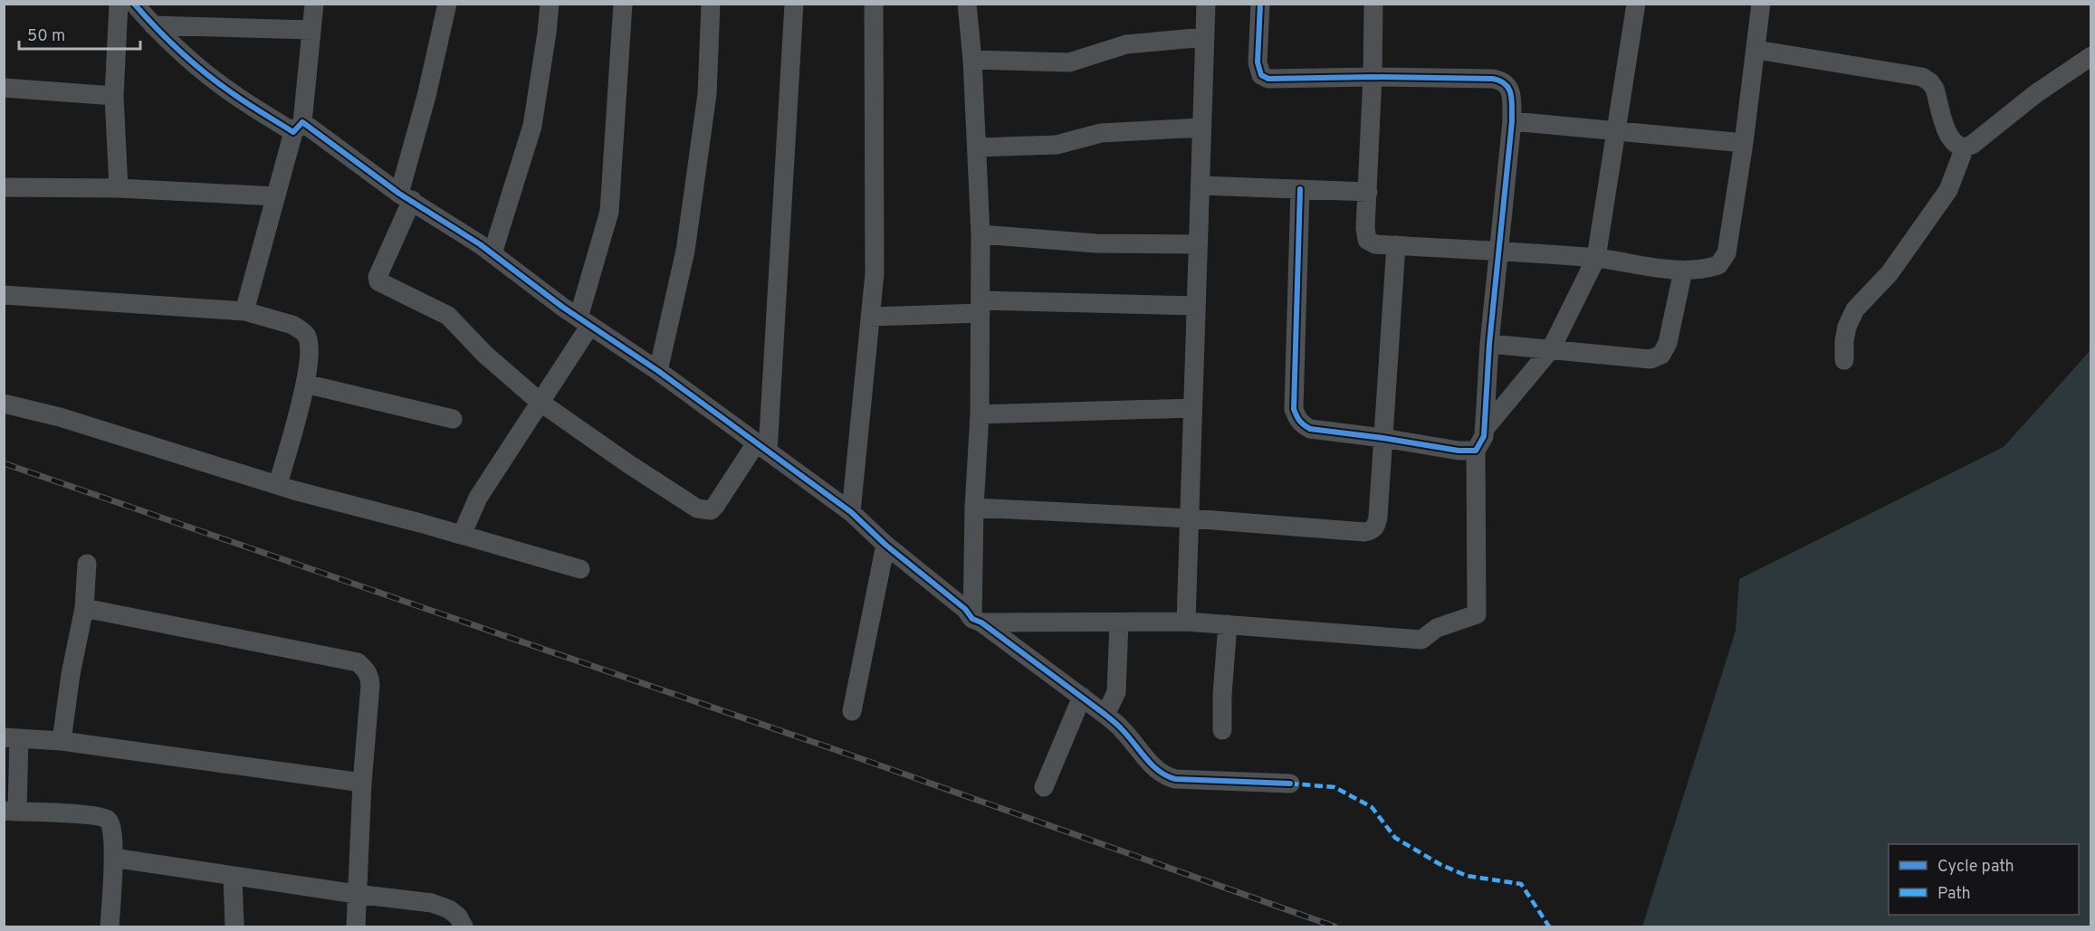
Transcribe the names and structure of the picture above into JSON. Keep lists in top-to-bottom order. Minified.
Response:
{"legend":["Cycle path","Path"],"scale_bar":"50 m"}
